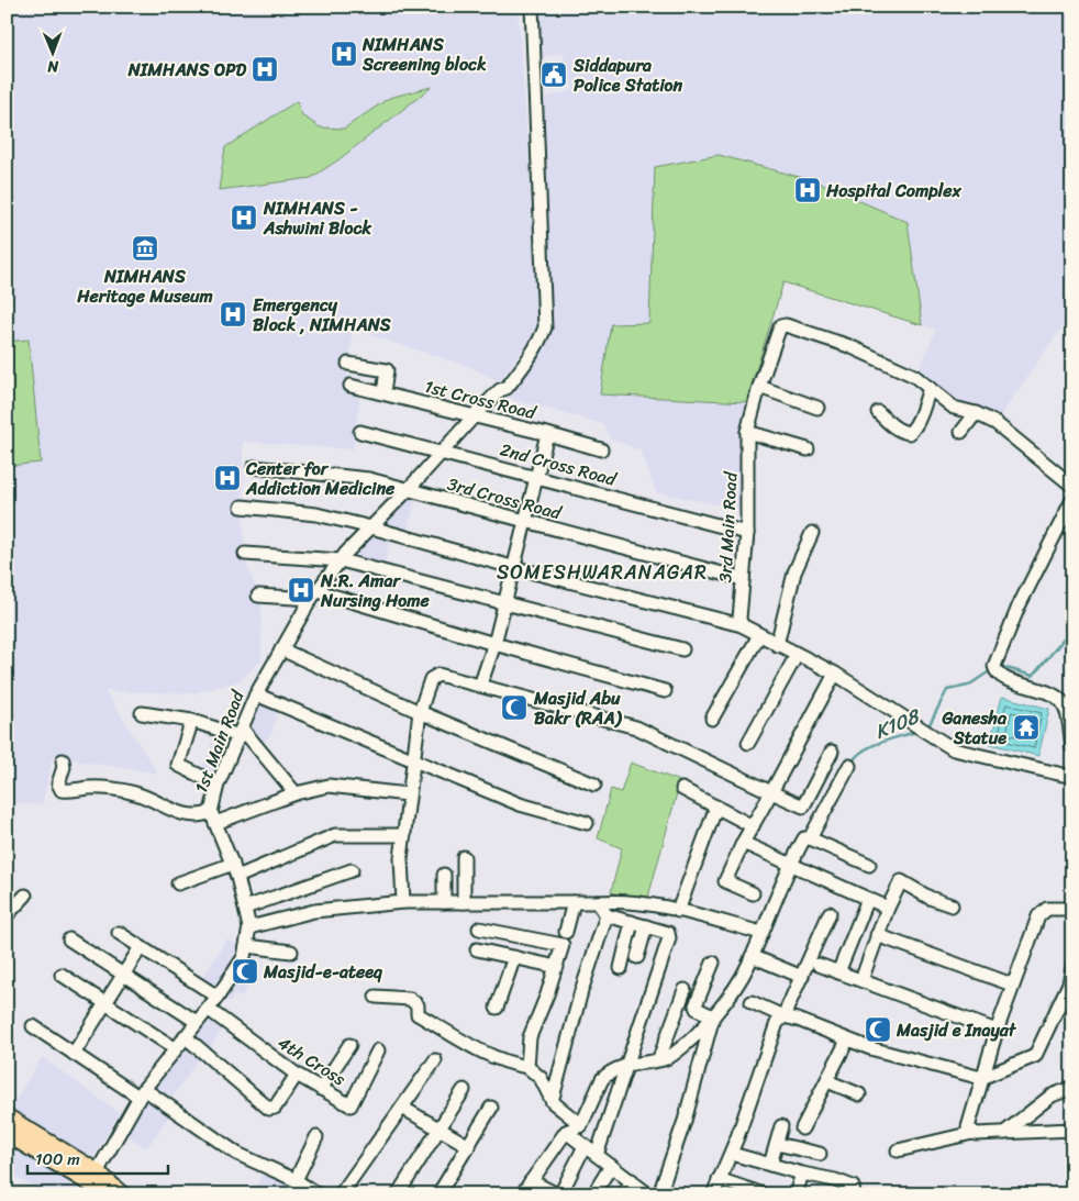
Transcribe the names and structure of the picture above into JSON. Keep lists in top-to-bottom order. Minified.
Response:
{"streets":{"street":["1st Cross Road","2nd Cross Road","3rd Cross Road","3rd Main Road","1st Main Road","4th Cross"]},"crossings":[["1st Cross Road","1st Main Road"],["2nd Cross Road","3rd Main Road"],["2nd Cross Road","1st Main Road"],["3rd Cross Road","3rd Main Road"],["3rd Cross Road","1st Main Road"]],"districts":["SOMESHWARANAGAR"],"water":["K108"],"places":{"hospital":["NIMHANS Screening block","NIMHANS OPD","Hospital Complex","NIMHANS - Ashwini Block","Emergency Block , NIMHANS","Center for Addiction Medicine","N.R. Amar Nursing Home"],"public building":["Siddapura Police Station"],"museum":["NIMHANS Heritage Museum"],"mosque":["Masjid Abu Bakr (RAA)","Masjid-e-ateeq","Masjid e Inayat"],"temple":["Ganesha Statue"]},"scale_bar":"100 m","north":"bottom"}
